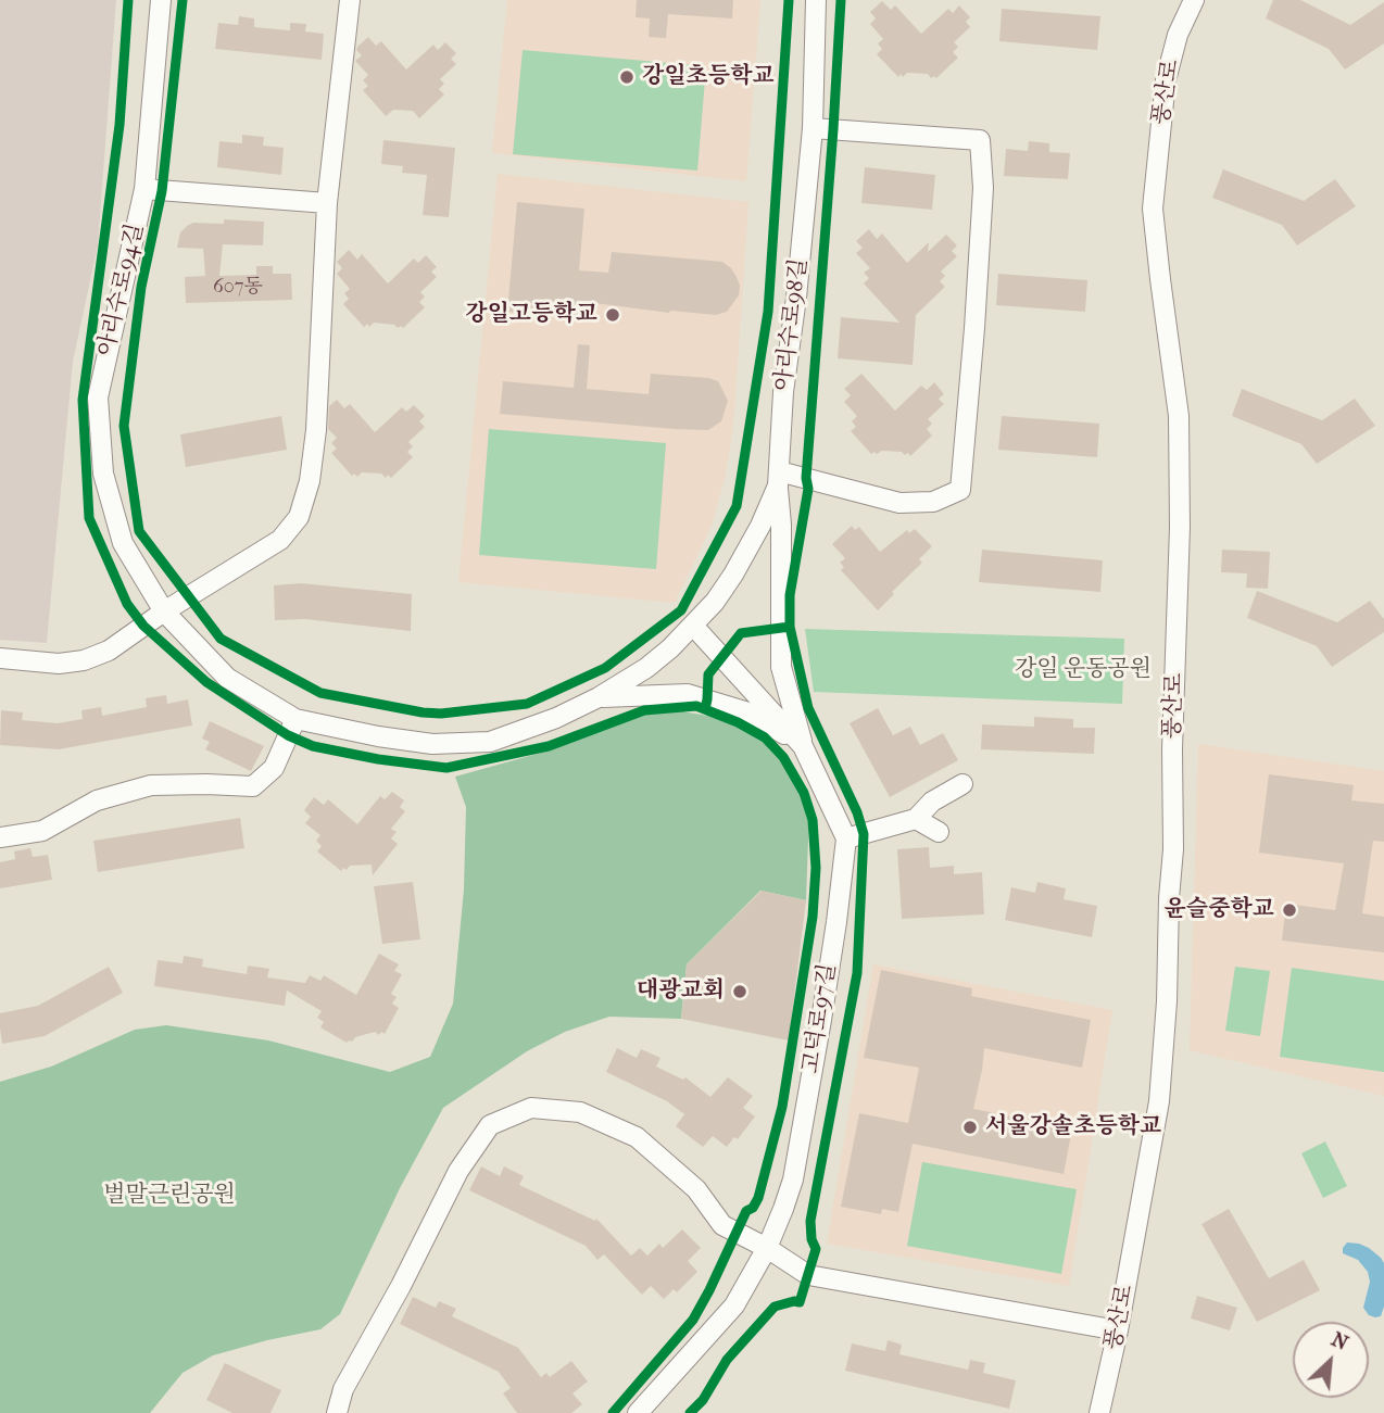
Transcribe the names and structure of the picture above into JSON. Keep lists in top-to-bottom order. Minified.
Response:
{"streets":{"street":["풍산로","아리수로94길","아리수로98길","고덕로97길"]},"crossings":[["아리수로94길","아리수로98길"]],"parks":["강일 운동공원","벌말근린공원"],"places":["강일초등학교","강일고등학교","윤슬중학교","대광교회","서울강솔초등학교"],"house_numbers":["607동"],"north":"top right"}
